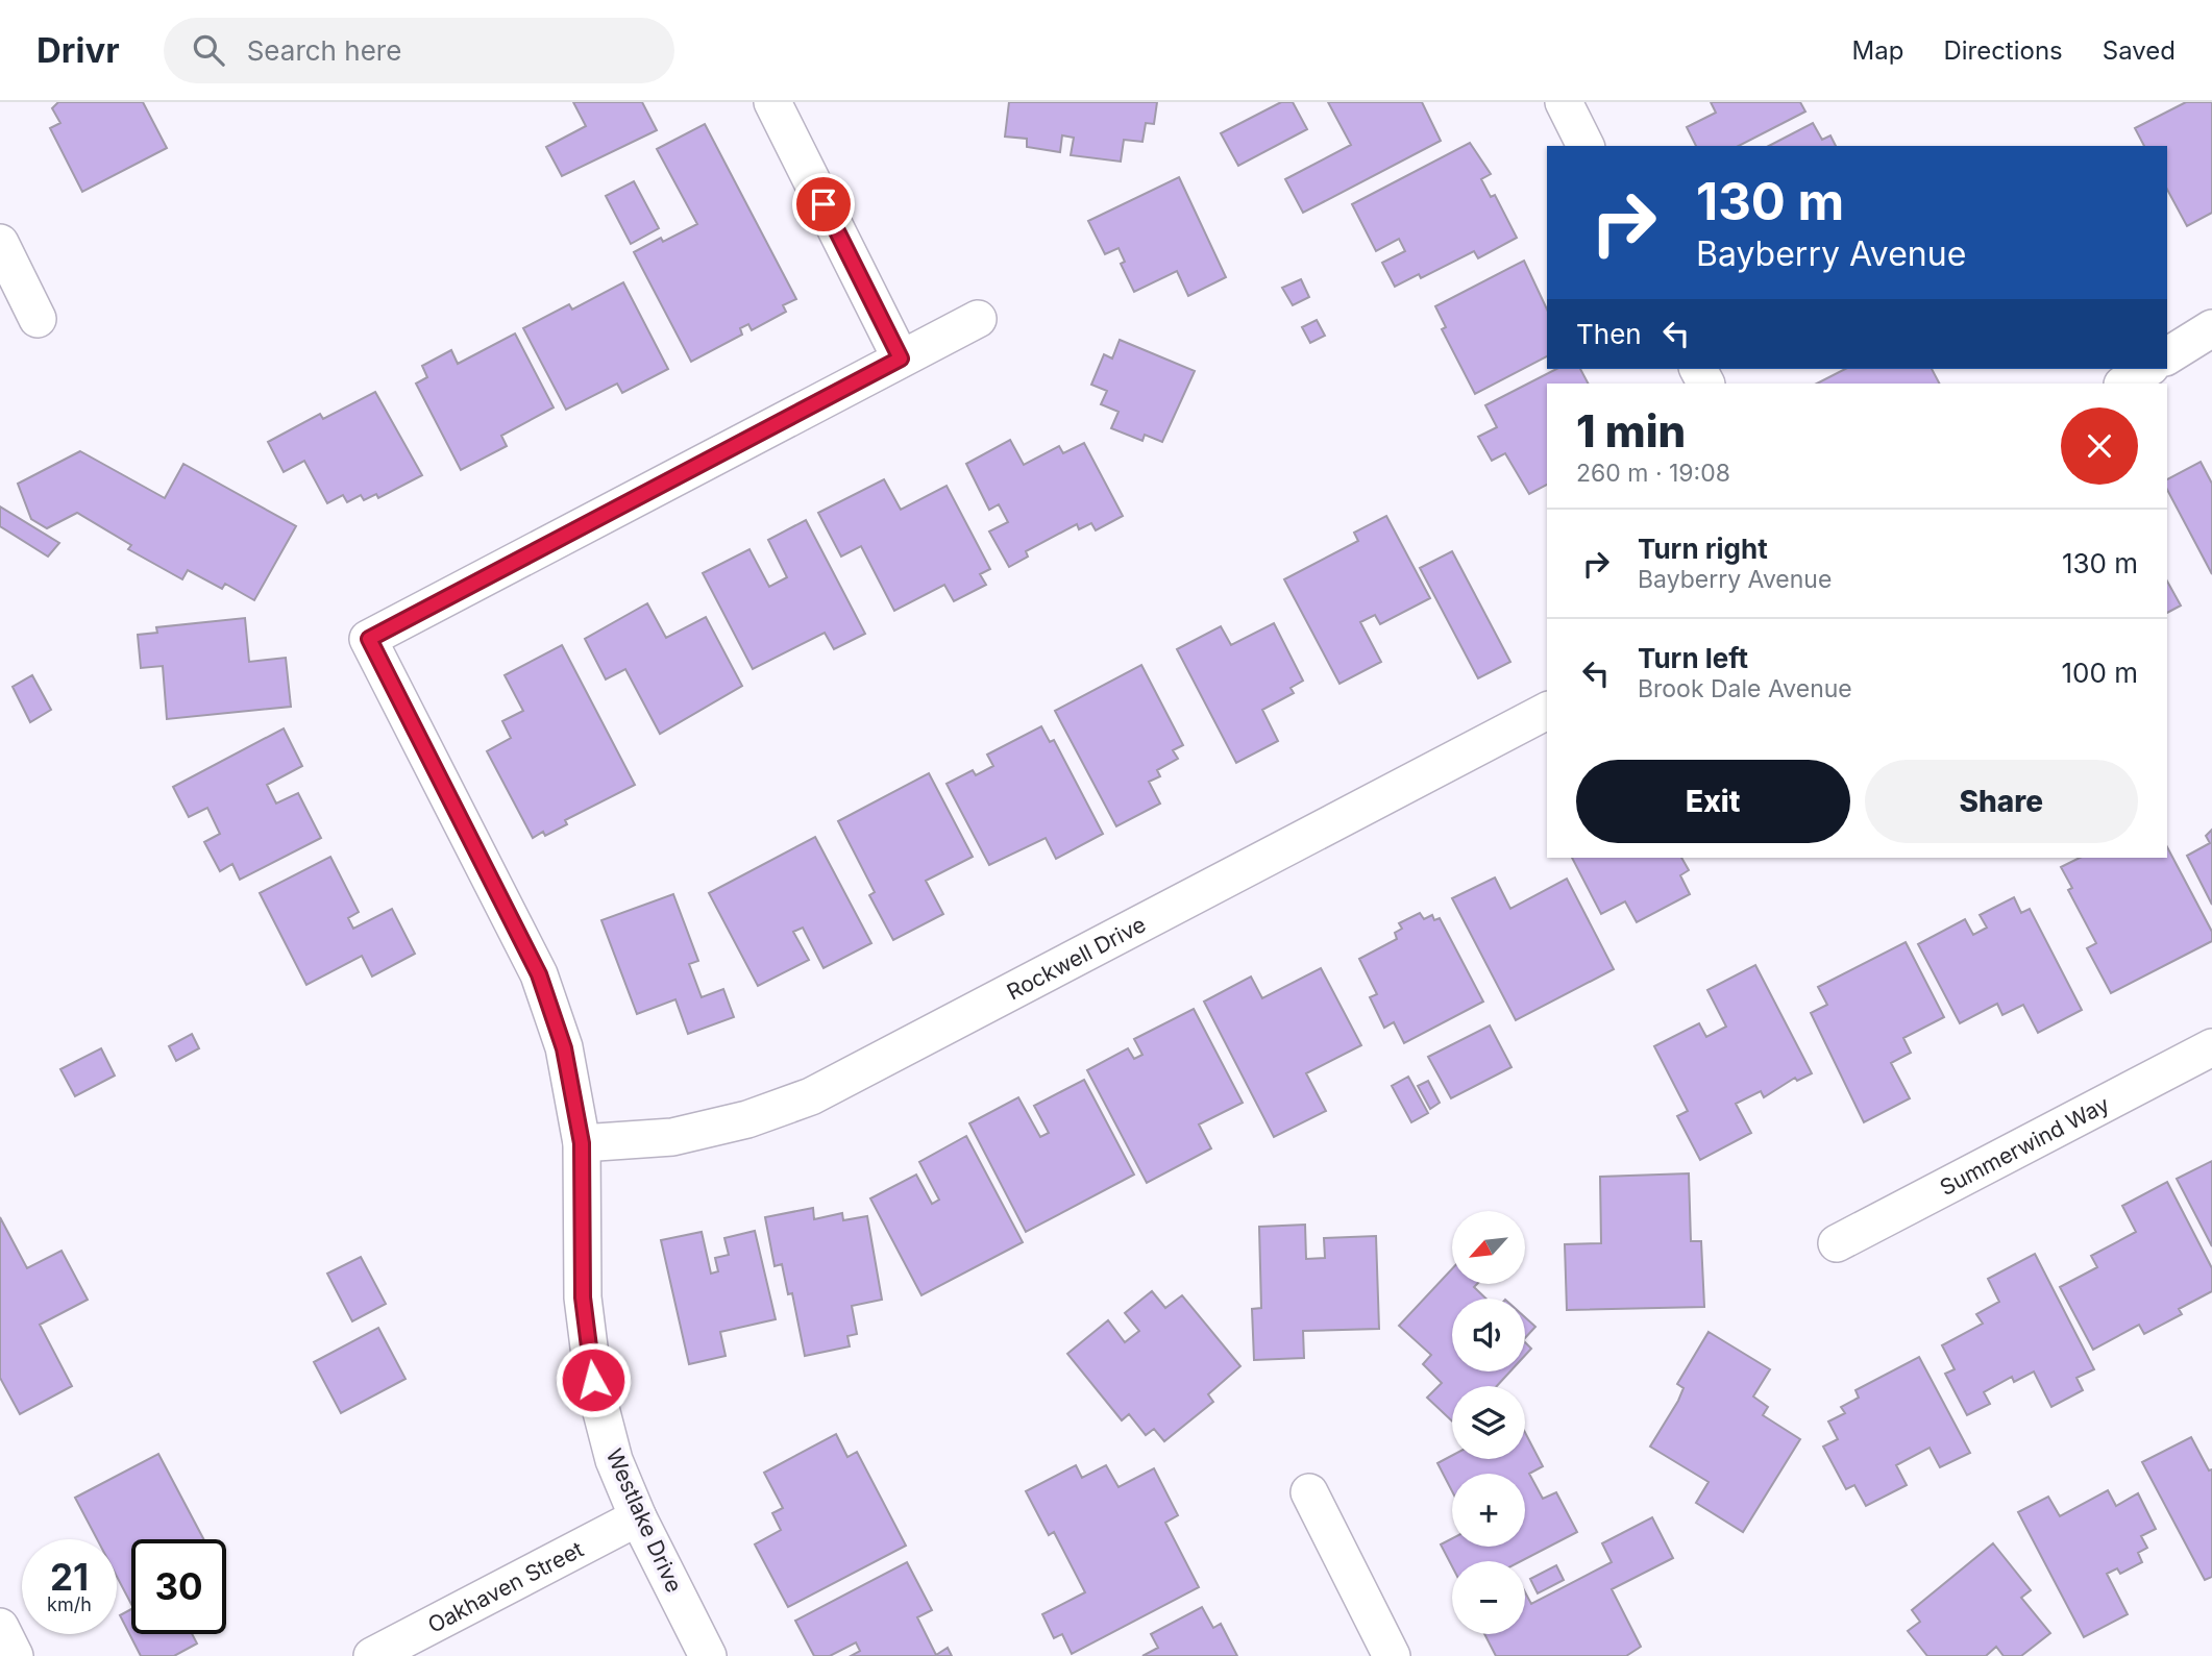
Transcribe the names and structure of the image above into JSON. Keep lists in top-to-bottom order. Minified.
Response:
{"streets":{"street":["Rockwell Drive","Summerwind Way","Westlake Drive","Oakhaven Street"]},"crossings":[["Rockwell Drive","Westlake Drive"],["Westlake Drive","Oakhaven Street"]],"north":"bottom left","page":{"header":"Drivr","search":"Search here","nav":["Map","Directions","Saved"],"turn":["130 m","Bayberry Avenue"],"then":"Then","heading":["1 min","260 m · 19:08"],"list":[{"name":"Turn right","note":"Bayberry Avenue","value":"130 m"},{"name":"Turn left","note":"Brook Dale Avenue","value":"100 m"}],"buttons":["Exit","Share"],"map_buttons":["+","−"],"speed":"21 km/h","limit":"30"}}
